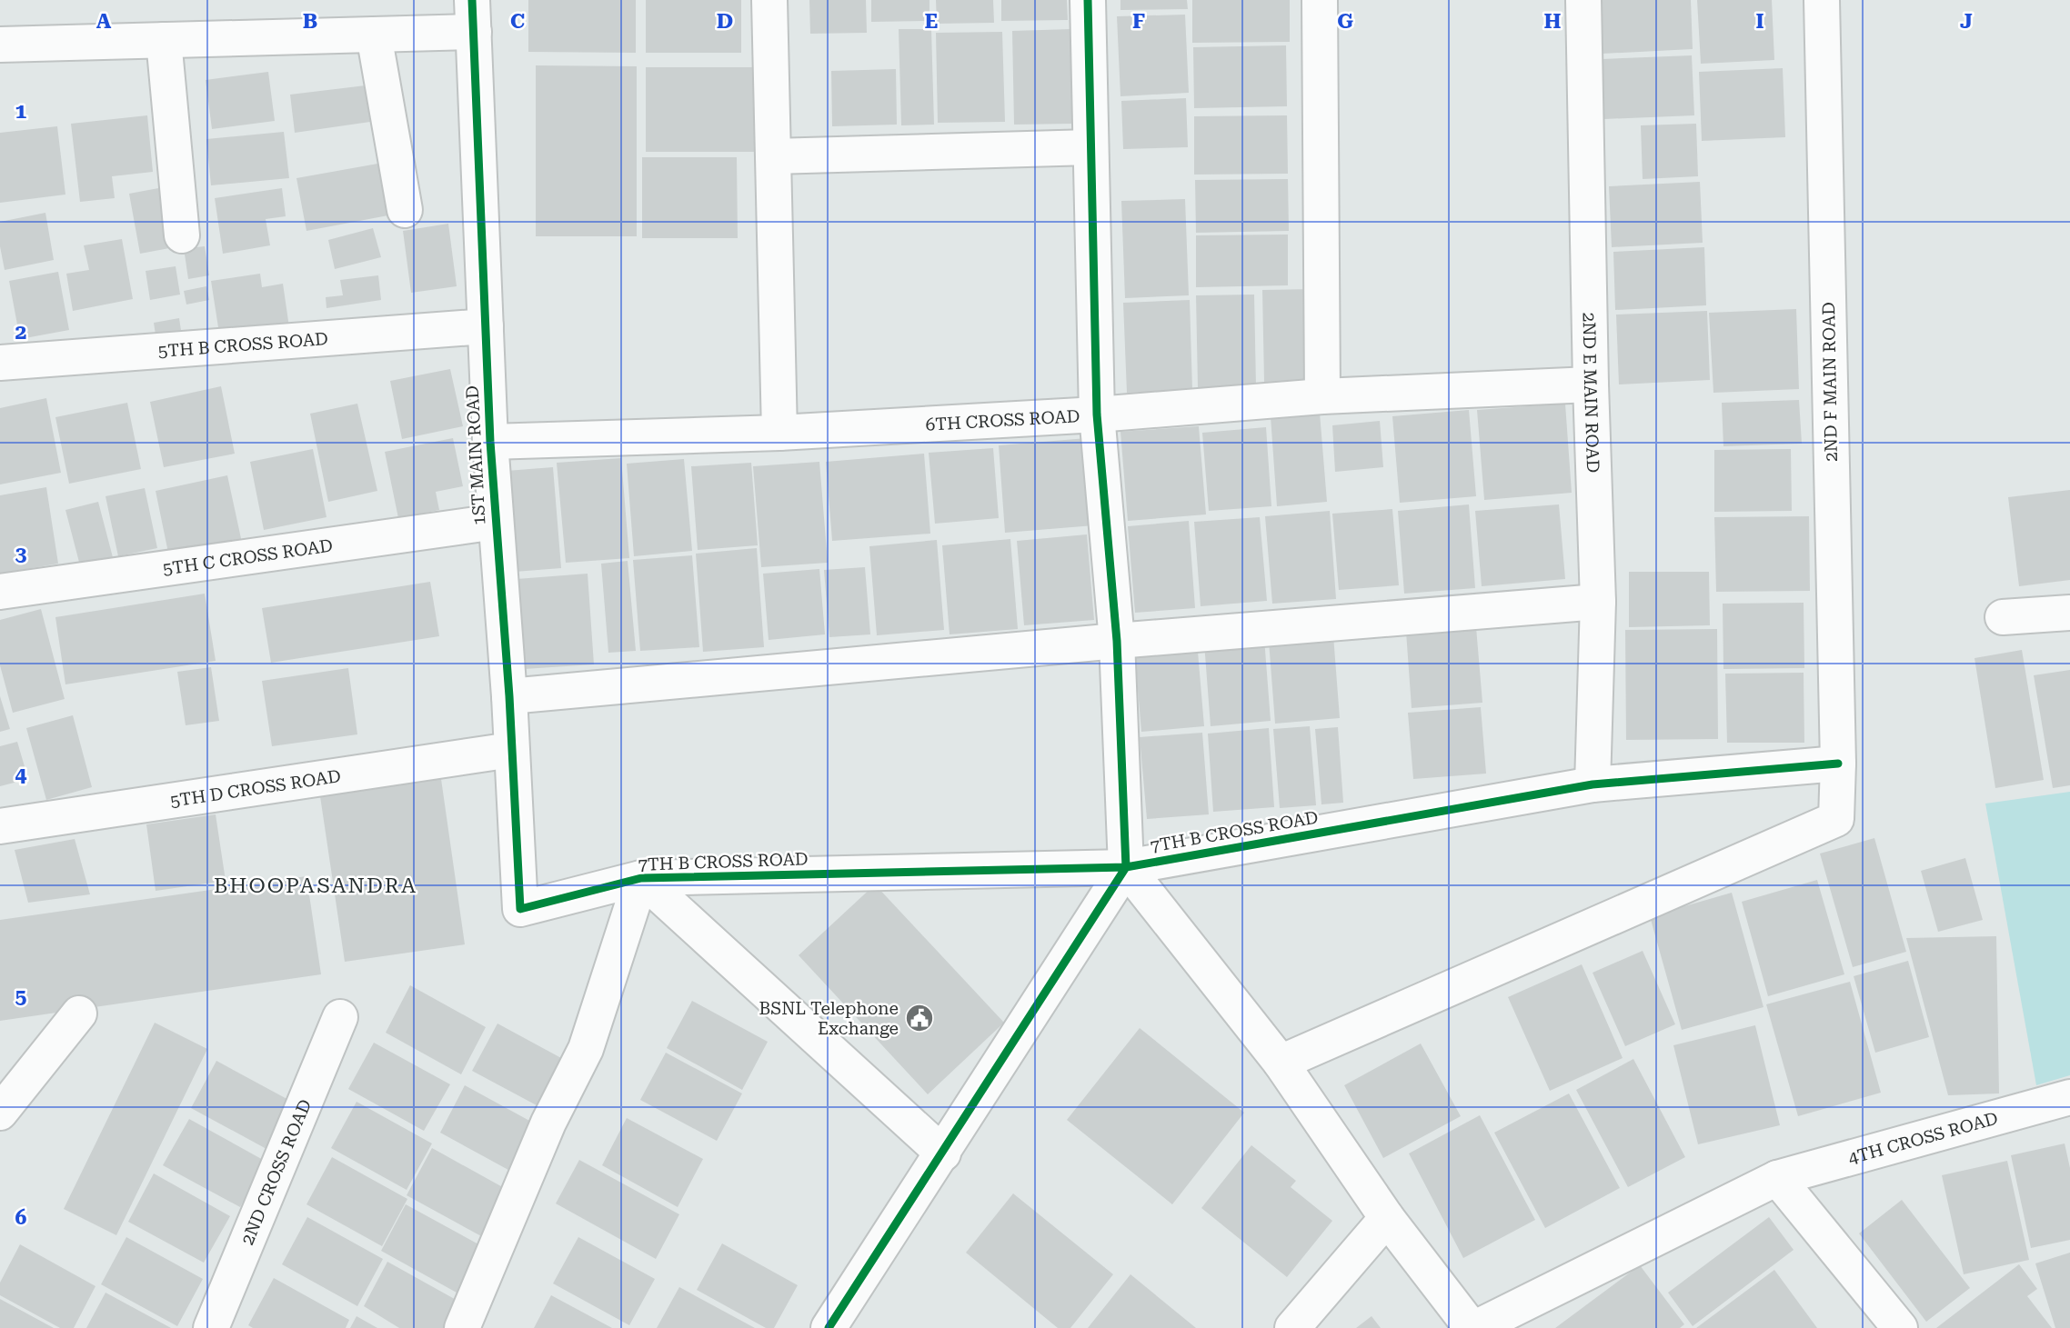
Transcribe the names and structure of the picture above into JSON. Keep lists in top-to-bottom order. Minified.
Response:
{"streets":{"street":["5TH B CROSS ROAD","2ND F MAIN ROAD","2ND E MAIN ROAD","6TH CROSS ROAD","1ST MAIN ROAD","5TH C CROSS ROAD","5TH D CROSS ROAD","7TH B CROSS ROAD","4TH CROSS ROAD","2ND CROSS ROAD"]},"crossings":[["5TH B CROSS ROAD","1ST MAIN ROAD"],["2ND F MAIN ROAD","7TH B CROSS ROAD"],["2ND E MAIN ROAD","6TH CROSS ROAD"],["2ND E MAIN ROAD","7TH B CROSS ROAD"],["6TH CROSS ROAD","1ST MAIN ROAD"],["1ST MAIN ROAD","5TH C CROSS ROAD"],["1ST MAIN ROAD","5TH D CROSS ROAD"],["1ST MAIN ROAD","7TH B CROSS ROAD"]],"districts":["BHOOPASANDRA"],"places":{"public building":["BSNL Telephone Exchange"]},"grid":{"columns":["A","B","C","D","E","F","G","H","I","J"],"rows":["1","2","3","4","5","6"]}}
